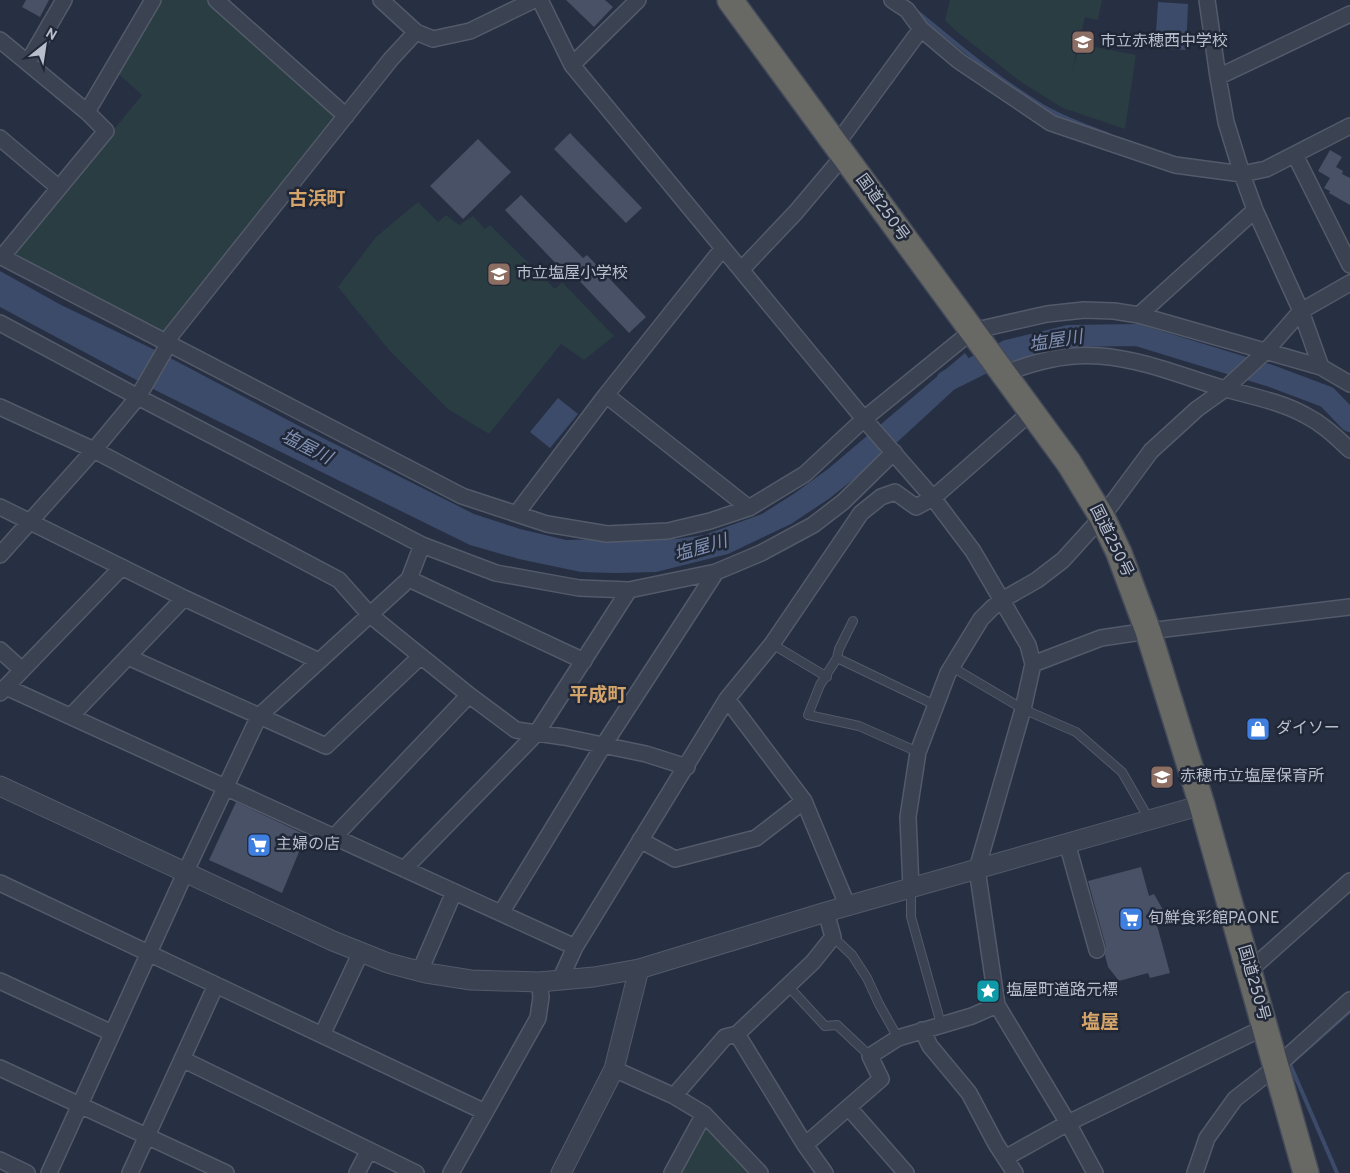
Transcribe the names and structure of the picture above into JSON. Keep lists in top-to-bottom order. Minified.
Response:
{"streets":{"highway":["国道250号"]},"districts":["古浜町","平成町","塩屋"],"water":["塩屋川"],"places":{"school or university":["市立赤穂西中学校","市立塩屋小学校","赤穂市立塩屋保育所"],"shop":["ダイソー"],"supermarket":["主婦の店","旬鮮食彩館PAONE"],"place":["塩屋町道路元標"]},"north":"top right"}
